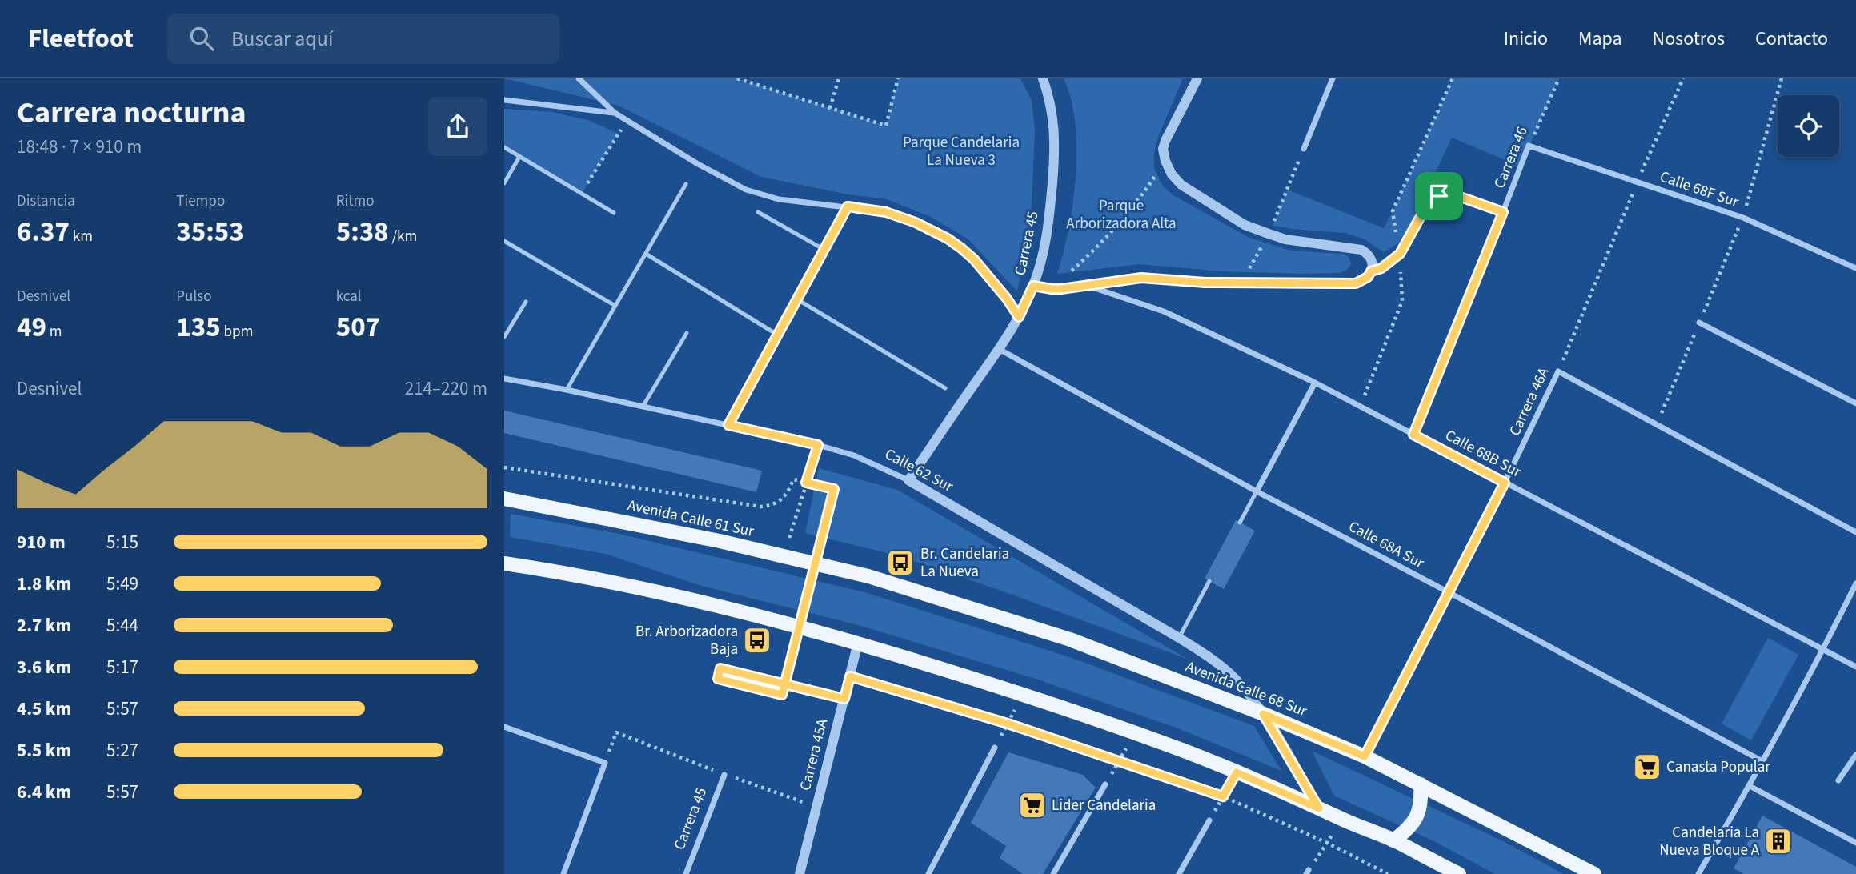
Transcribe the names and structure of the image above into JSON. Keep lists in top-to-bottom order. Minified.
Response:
{"streets":{"main road":["Avenida Calle 61 Sur","Avenida Calle 68 Sur"],"street":["Carrera 46","Calle 68F Sur","Carrera 45","Carrera 46A","Calle 68B Sur","Calle 62 Sur","Calle 68A Sur","Carrera 45A"]},"crossings":[["Carrera 46","Calle 68F Sur"],["Carrera 46","Calle 68B Sur"],["Calle 68F Sur","Carrera 46A"],["Carrera 45","Calle 68B Sur"],["Carrera 45","Calle 62 Sur"],["Carrera 45","Calle 68A Sur"],["Carrera 46A","Calle 68B Sur"],["Carrera 46A","Calle 68A Sur"],["Carrera 46A","Avenida Calle 68 Sur"],["Calle 62 Sur","Avenida Calle 68 Sur"],["Avenida Calle 61 Sur","Avenida Calle 68 Sur"]],"parks":["Parque Candelaria La Nueva 3","Parque Arborizadora Alta"],"places":{"bus stop":["Br. Candelaria La Nueva","Br. Arborizadora Baja"],"supermarket":["Canasta Popular","Lider Candelaria"],"building":["Candelaria La Nueva Bloque A"]},"page":{"header":"Fleetfoot","search":"Buscar aquí","nav":["Inicio","Mapa","Nosotros","Contacto"],"heading":["Carrera nocturna","18:48 · 7 × 910 m"],"stats":[["Distancia","6.37 km"],["Tiempo","35:53"],["Ritmo","5:38 /km"],["Desnivel","49 m"],["Pulso","135 bpm"],["kcal","507"]],"chart":["Desnivel","214–220 m"],"list":[{"name":"910 m","note":"5:15"},{"name":"1.8 km","note":"5:49"},{"name":"2.7 km","note":"5:44"},{"name":"3.6 km","note":"5:17"},{"name":"4.5 km","note":"5:57"},{"name":"5.5 km","note":"5:27"},{"name":"6.4 km","note":"5:57"}]}}
